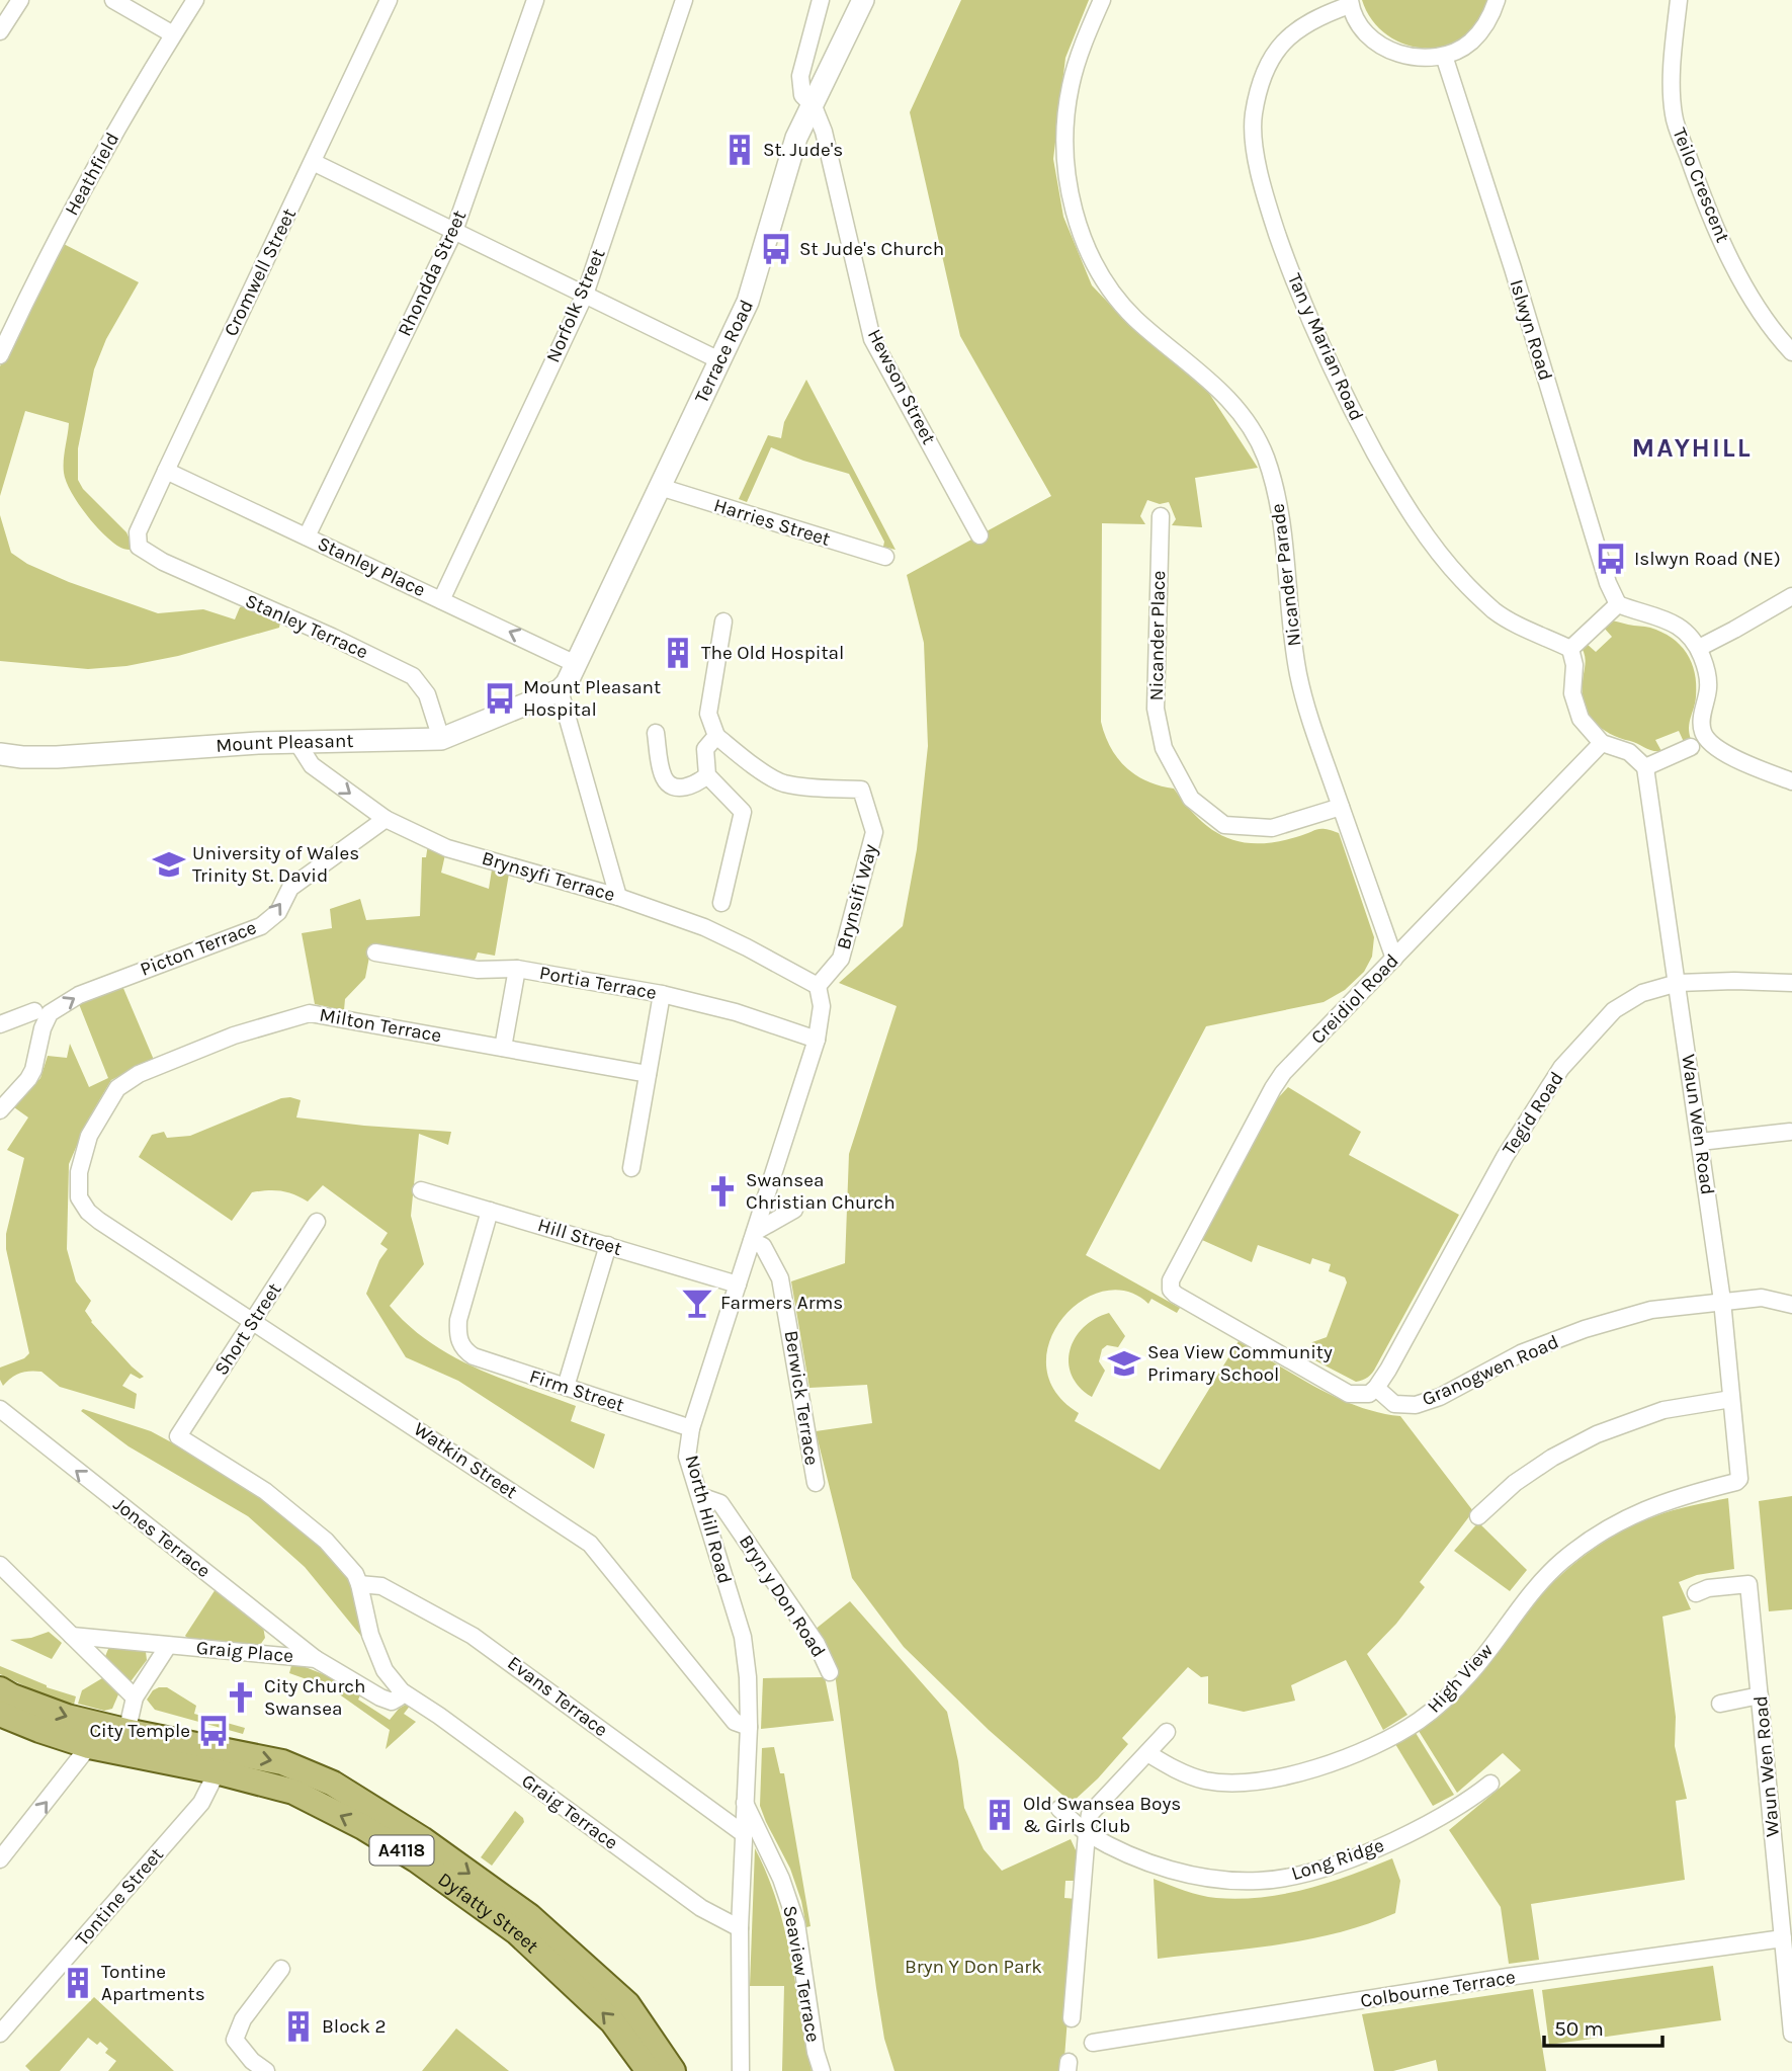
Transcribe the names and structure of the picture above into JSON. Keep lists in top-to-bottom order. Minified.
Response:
{"streets":{"main road":["A4118","Dyfatty Street"],"street":["Heathfield","Teilo Crescent","Cromwell Street","Rhondda Street","Norfolk Street","Islwyn Road","Tan y Marian Road","Terrace Road","Hewson Street","Harries Street","Stanley Place","Nicander Parade","Stanley Terrace","Nicander Place","Mount Pleasant","Brynsyfi Terrace","Brynsifi Way","Picton Terrace","Portia Terrace","Creidiol Road","Milton Terrace","Tegid Road","Waun Wen Road","Hill Street","Short Street","Granogwen Road","Firm Street","Berwick Terrace","Watkin Street","North Hill Road","Jones Terrace","Bryn y Don Road","Graig Place","High View","Evans Terrace","Graig Terrace","Long Ridge","Tontine Street","Seaview Terrace","Colbourne Terrace"]},"crossings":[["Cromwell Street","Stanley Place"],["Cromwell Street","Stanley Terrace"],["Rhondda Street","Stanley Place"],["Norfolk Street","Stanley Place"],["Terrace Road","Hewson Street"],["Terrace Road","Harries Street"],["Terrace Road","Stanley Place"],["Terrace Road","Mount Pleasant"],["Nicander Parade","Nicander Place"],["Nicander Parade","Creidiol Road"],["Stanley Terrace","Mount Pleasant"],["Mount Pleasant","Brynsyfi Terrace"],["Brynsyfi Terrace","Brynsifi Way"],["Brynsyfi Terrace","Picton Terrace"],["Brynsyfi Terrace","North Hill Road"],["Brynsifi Way","North Hill Road"],["Portia Terrace","North Hill Road"],["Creidiol Road","Tegid Road"],["Creidiol Road","Granogwen Road"],["Milton Terrace","Watkin Street"],["Tegid Road","Waun Wen Road"],["Tegid Road","Granogwen Road"],["Waun Wen Road","Granogwen Road"],["Waun Wen Road","High View"],["Waun Wen Road","Colbourne Terrace"],["Hill Street","Firm Street"],["Hill Street","North Hill Road"],["Short Street","Watkin Street"],["Short Street","Evans Terrace"],["Firm Street","North Hill Road"],["Berwick Terrace","North Hill Road"],["Watkin Street","North Hill Road"],["North Hill Road","Bryn y Don Road"],["North Hill Road","Evans Terrace"],["North Hill Road","Graig Terrace"],["North Hill Road","Seaview Terrace"],["Jones Terrace","Graig Place"],["Graig Place","Graig Terrace"],["A4118","Dyfatty Street"],["Tontine Street","Dyfatty Street"]],"one_way":["Picton Terrace"],"districts":["MAYHILL"],"parks":["Bryn Y Don Park"],"places":{"building":["St. Jude's","The Old Hospital","Old Swansea Boys & Girls Club","Tontine Apartments","Block 2"],"bus stop":["St Jude's Church","Islwyn Road (NE)","Mount Pleasant Hospital","City Temple"],"school or university":["University of Wales Trinity St. David","Sea View Community Primary School"],"church":["Swansea Christian Church","City Church Swansea"],"bar":["Farmers Arms"]},"scale_bar":"50 m"}
